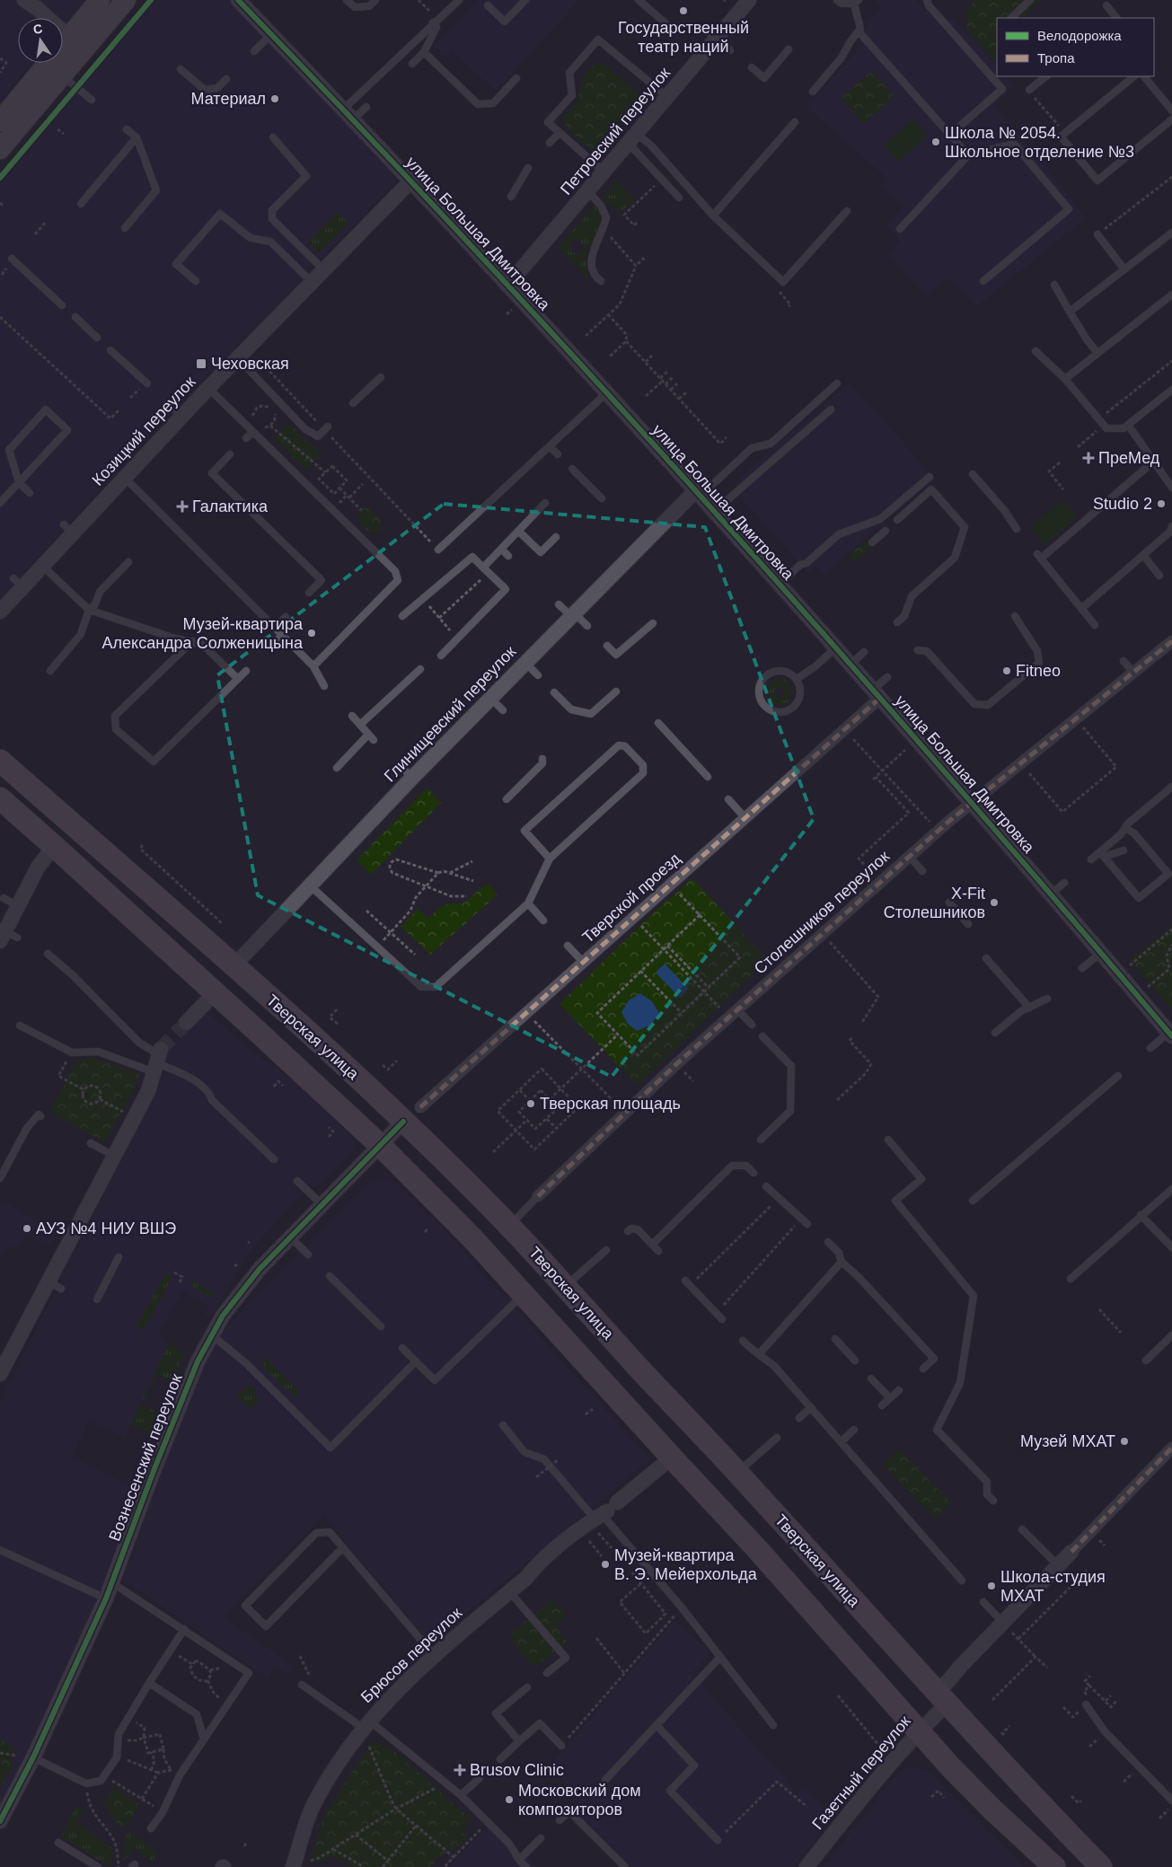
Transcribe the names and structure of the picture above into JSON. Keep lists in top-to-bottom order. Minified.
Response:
{"streets":{"main road":["Тверская улица"],"street":["Петровский переулок","улица Большая Дмитровка","Козицкий переулок","Глинищевский переулок","Тверской проезд","Столешников переулок","Вознесенский переулок","Брюсов переулок","Газетный переулок"]},"crossings":[["Петровский переулок","улица Большая Дмитровка"],["улица Большая Дмитровка","Козицкий переулок"],["улица Большая Дмитровка","Глинищевский переулок"],["улица Большая Дмитровка","Тверской проезд"],["улица Большая Дмитровка","Столешников переулок"],["Глинищевский переулок","Тверская улица"],["Тверской проезд","Тверская улица"],["Тверской проезд","Вознесенский переулок"],["Столешников переулок","Тверская улица"],["Тверская улица","Вознесенский переулок"],["Тверская улица","Брюсов переулок"],["Тверская улица","Газетный переулок"]],"places":{"other":["Государственный театр наций","Материал","Школа № 2054. Школьное отделение №3","Studio 2","Музей-квартира Александра Солженицына","Fitneo","X-Fit Столешников","Тверская площадь","АУЗ №4 НИУ ВШЭ","Музей МХАТ","Музей-квартира В. Э. Мейерхольда","Школа-студия МХАТ","Московский дом композиторов"],"transit":["Чеховская"],"health":["ПреМед","Галактика","Brusov Clinic"]},"legend":["Велодорожка","Тропа"],"north":"top"}
